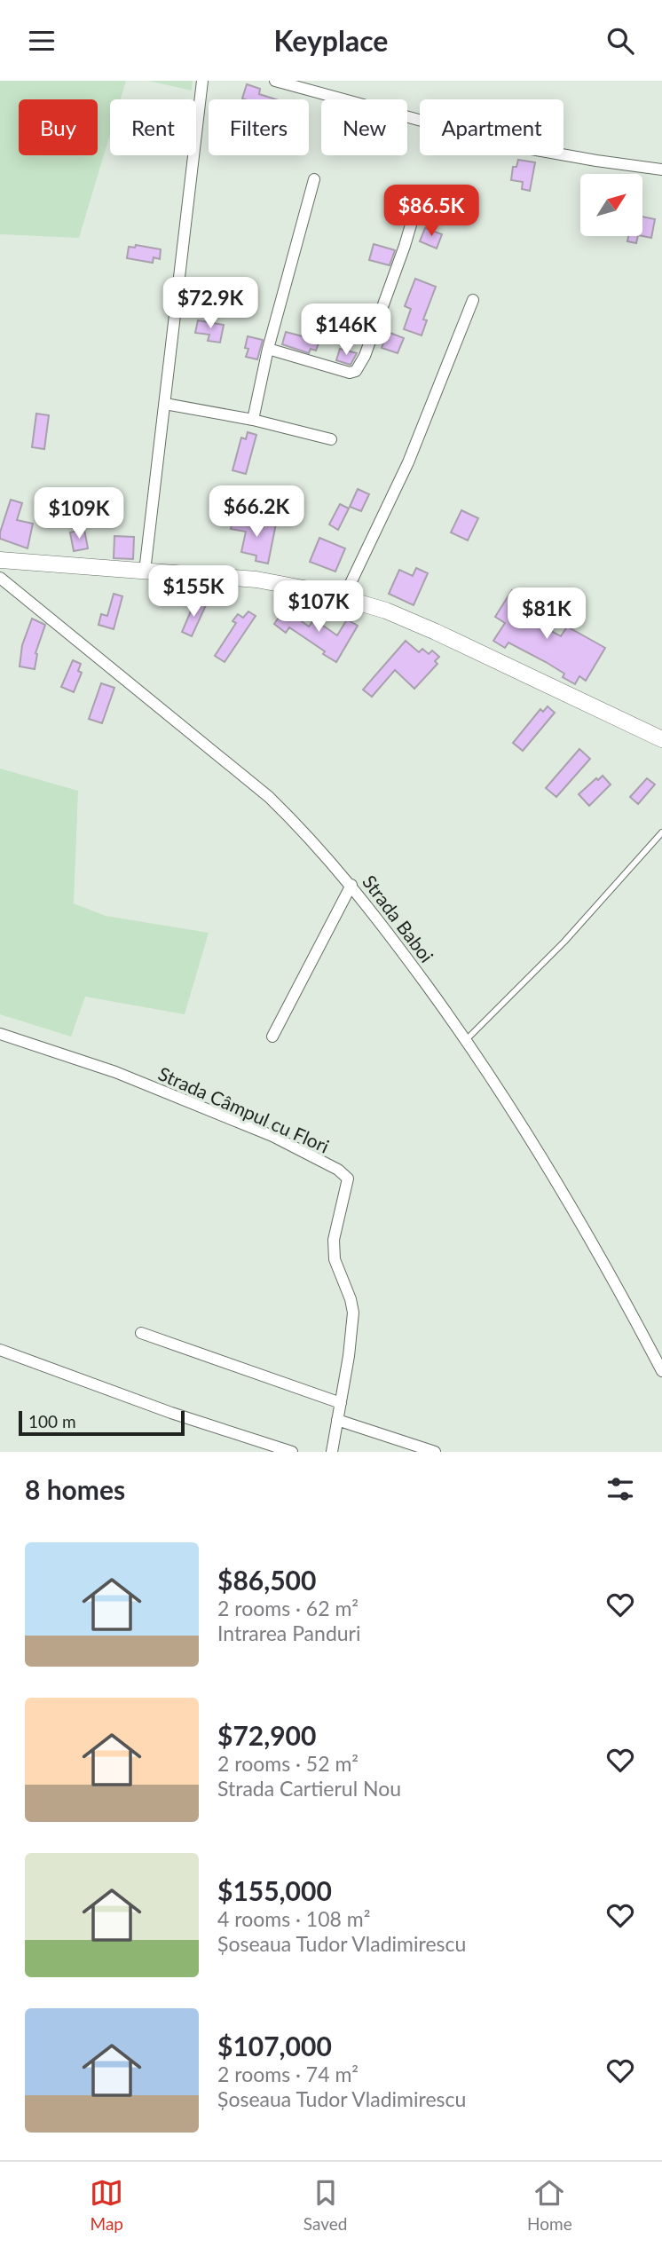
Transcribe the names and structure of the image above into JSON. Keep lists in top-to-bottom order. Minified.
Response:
{"streets":{"street":["Strada Baboi","Strada Câmpul cu Flori"]},"scale_bar":"100 m","north":"top right","page":{"header":"Keyplace","chip":["Buy","Rent","Filters","New","Apartment"],"price":["$86.5K","$72.9K","$146K","$66.2K","$109K","$155K","$107K","$81K"],"scale":"100 m","heading":"8 homes","list":[{"name":"$86,500","note":"2 rooms · 62 m² · Intrarea Panduri"},{"name":"$72,900","note":"2 rooms · 52 m² · Strada Cartierul Nou"},{"name":"$155,000","note":"4 rooms · 108 m² · Șoseaua Tudor Vladimirescu"},{"name":"$107,000","note":"2 rooms · 74 m² · Șoseaua Tudor Vladimirescu"}],"tabs":["Map","Saved","Home"]}}
